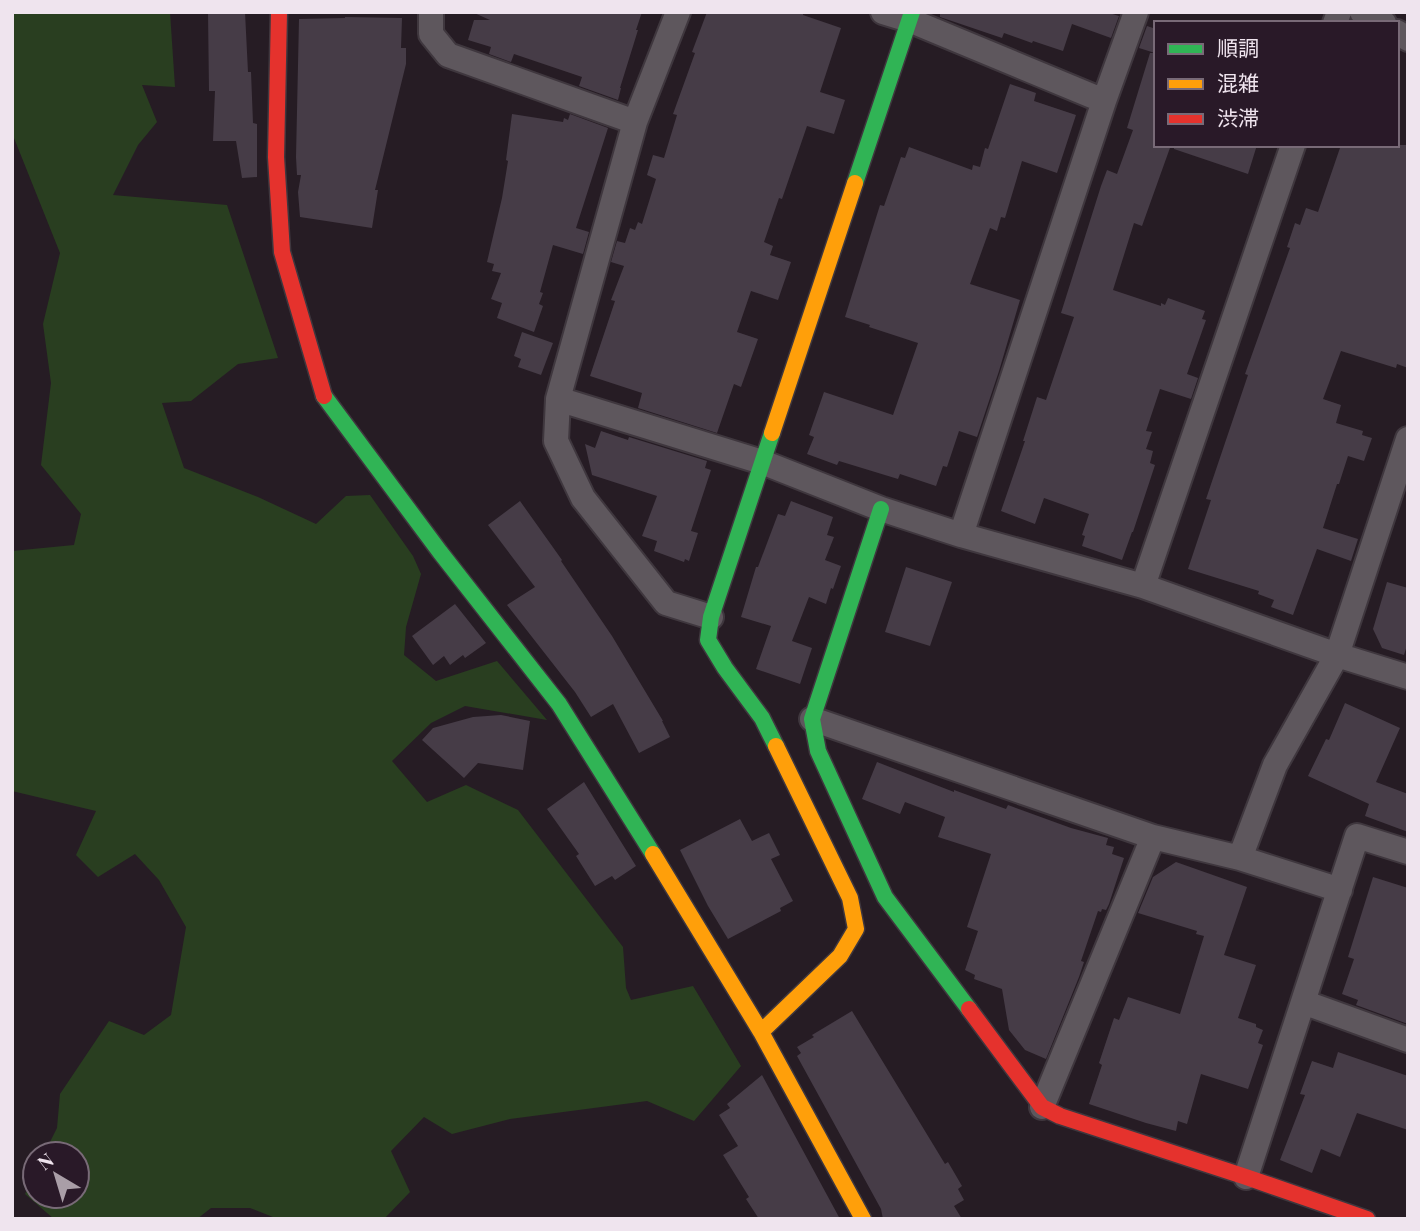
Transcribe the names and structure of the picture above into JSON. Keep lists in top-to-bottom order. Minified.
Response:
{"legend":["順調","混雑","渋滞"],"north":"top left"}
